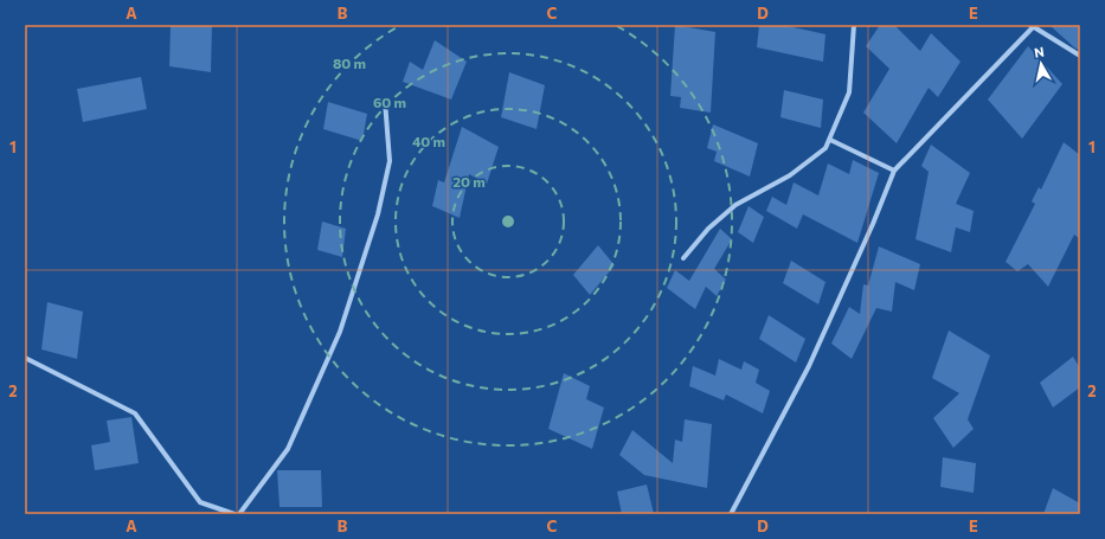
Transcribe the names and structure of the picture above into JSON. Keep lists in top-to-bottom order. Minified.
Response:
{"north":"top","grid":{"columns":["A","B","C","D","E"],"rows":["1","2"]},"rings":["80 m","60 m","40 m","20 m"]}
